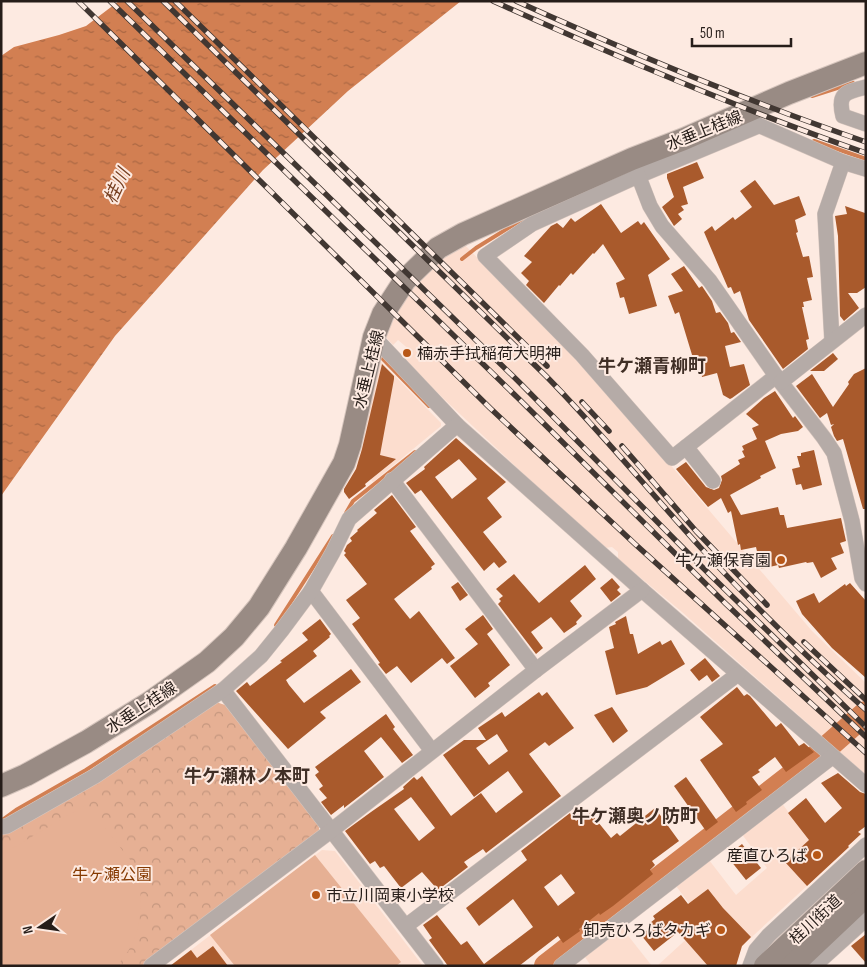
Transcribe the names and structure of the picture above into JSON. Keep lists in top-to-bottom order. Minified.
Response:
{"streets":{"main road":["水垂上桂線","桂川街道"]},"districts":["牛ケ瀬青柳町","牛ケ瀬林ノ本町","牛ケ瀬奥ノ防町"],"water":["桂川"],"parks":["牛ヶ瀬公園"],"places":["楠赤手拭稲荷大明神","牛ケ瀬保育園","産直ひろば","市立川岡東小学校","卸売ひろばタカギ"],"scale_bar":"50 m","north":"left"}
